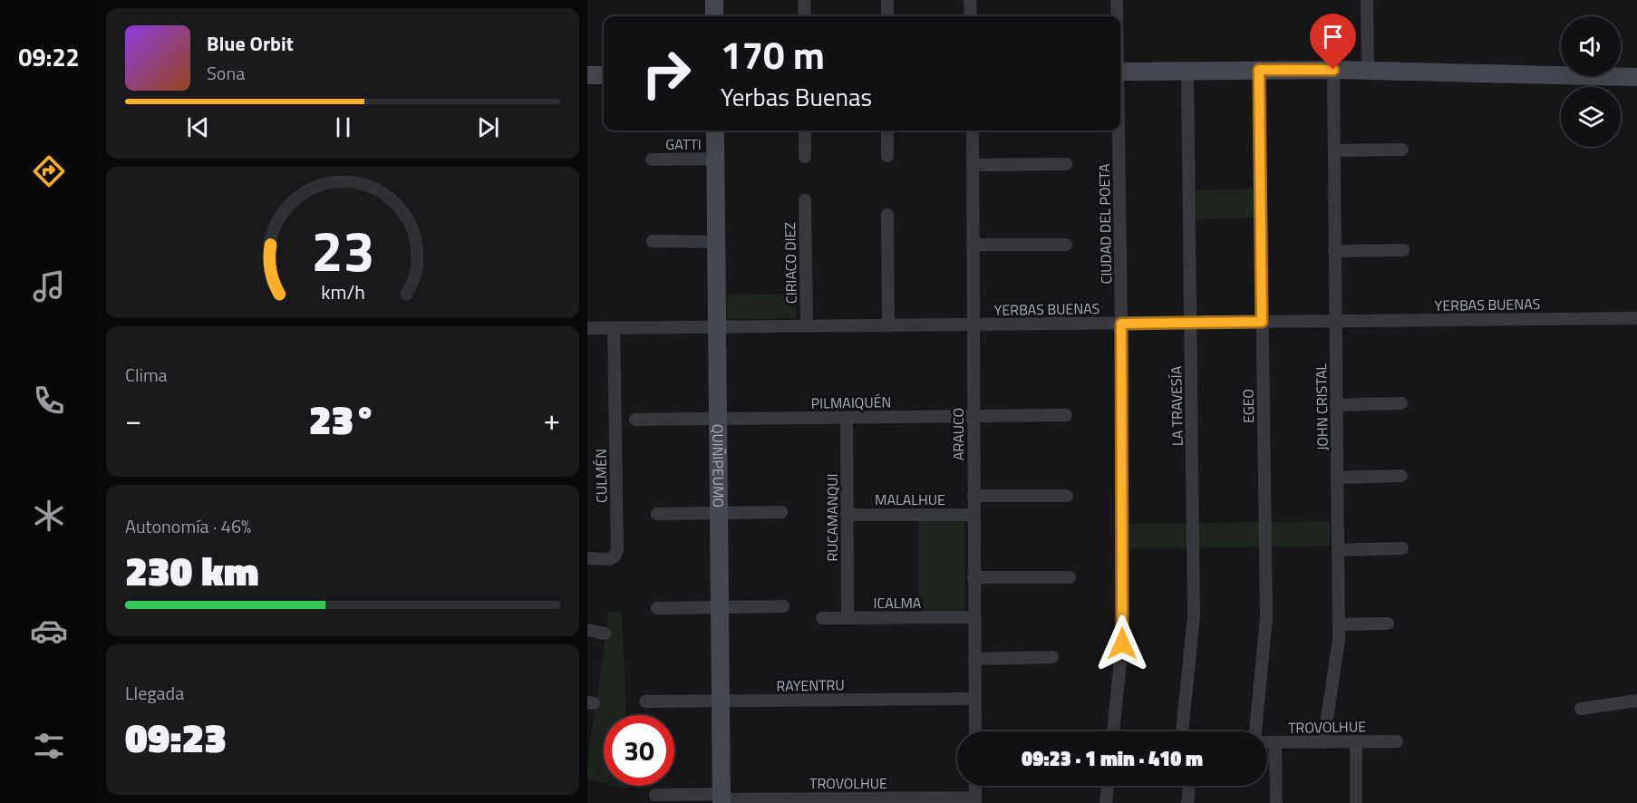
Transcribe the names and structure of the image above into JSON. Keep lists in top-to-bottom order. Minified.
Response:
{"streets":{"street":["GATTI","CIUDAD DEL POETA","CIRIACO DIEZ","YERBAS BUENAS","PILMAIQUÉN","LA TRAVESÍA","EGEO","JOHN CRISTAL","ARAUCO","QUIÑIPEUMO","CULMÉN","MALALHUE","RUCAMANQUI","ICALMA","RAYENTRU","TROVOLHUE"]},"crossings":[["GATTI","QUIÑIPEUMO"],["CIUDAD DEL POETA","YERBAS BUENAS"],["CIRIACO DIEZ","YERBAS BUENAS"],["YERBAS BUENAS","LA TRAVESÍA"],["YERBAS BUENAS","EGEO"],["YERBAS BUENAS","JOHN CRISTAL"],["YERBAS BUENAS","ARAUCO"],["YERBAS BUENAS","QUIÑIPEUMO"],["YERBAS BUENAS","CULMÉN"],["PILMAIQUÉN","ARAUCO"],["PILMAIQUÉN","QUIÑIPEUMO"],["PILMAIQUÉN","RUCAMANQUI"],["JOHN CRISTAL","TROVOLHUE"],["ARAUCO","MALALHUE"],["ARAUCO","ICALMA"],["ARAUCO","RAYENTRU"],["QUIÑIPEUMO","RAYENTRU"],["QUIÑIPEUMO","TROVOLHUE"],["MALALHUE","RUCAMANQUI"],["RUCAMANQUI","ICALMA"]],"page":{"tabs":"09:22","turn":["170 m","Yerbas Buenas"],"song":["Blue Orbit","Sona"],"tile":["Clima",["Autonomía · 46%","230 km"],["Llegada","09:23"]],"heat":["−","23°","+"],"limit":"30","trip":"09:23 · 1 min · 410 m","gauge":["23","km/h"]}}
